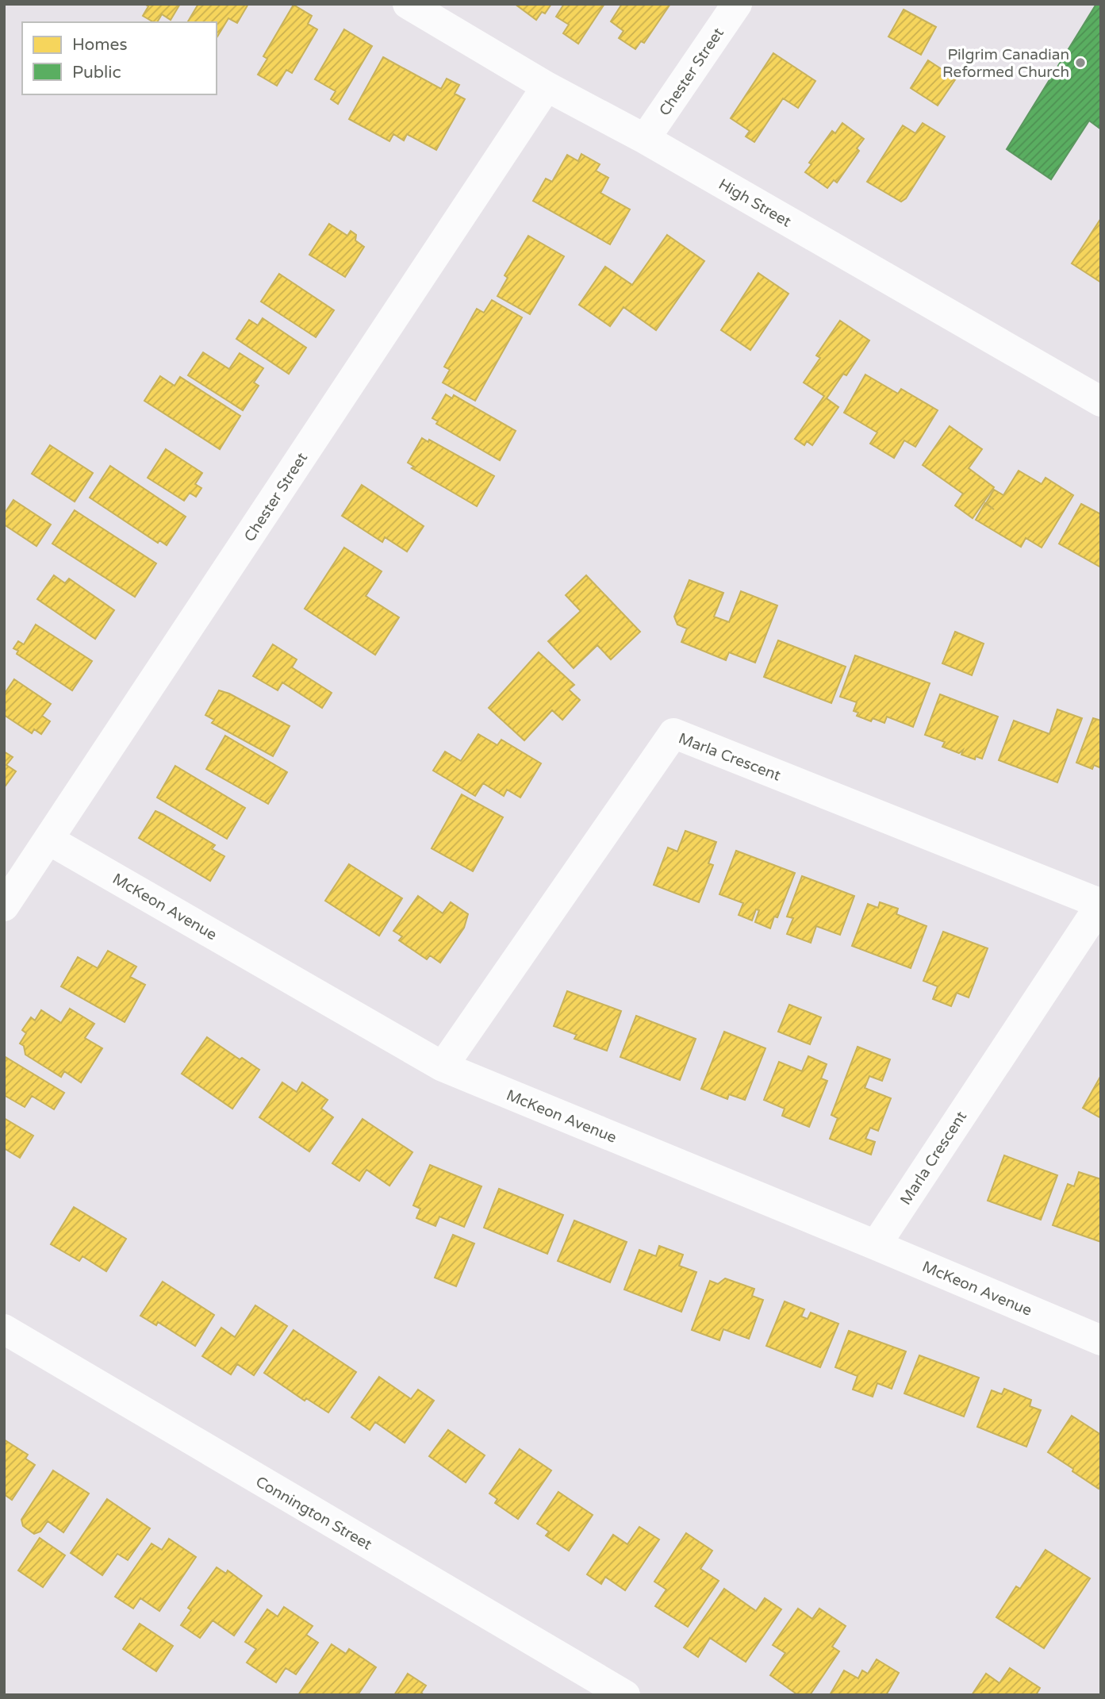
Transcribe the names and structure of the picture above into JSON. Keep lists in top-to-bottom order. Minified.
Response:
{"streets":{"street":["Chester Street","High Street","Marla Crescent","McKeon Avenue","Connington Street"]},"crossings":[["Chester Street","High Street"],["Chester Street","McKeon Avenue"],["Marla Crescent","McKeon Avenue"]],"places":["Pilgrim Canadian Reformed Church"],"legend":["Homes","Public"]}
